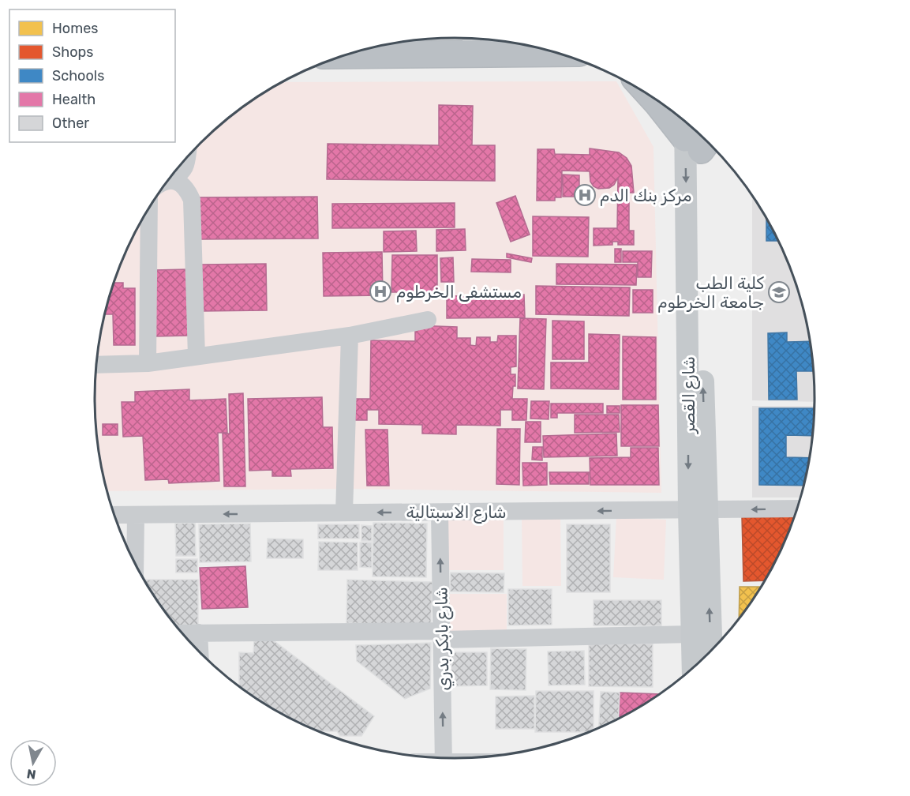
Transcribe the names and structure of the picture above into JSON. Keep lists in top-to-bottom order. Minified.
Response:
{"streets":{"main road":["شارع القصر"],"street":["شارع الاسبتالية","شارع بابكر بدري"]},"crossings":[["شارع القصر","شارع الاسبتالية"],["شارع الاسبتالية","شارع بابكر بدري"]],"one_way":["شارع بابكر بدري"],"places":{"hospital":["مركز بنك الدم","مستشفى الخرطوم"],"school or university":["كلية الطب جامعة الخرطوم"]},"legend":["Homes","Shops","Schools","Health","Other"],"north":"bottom"}
